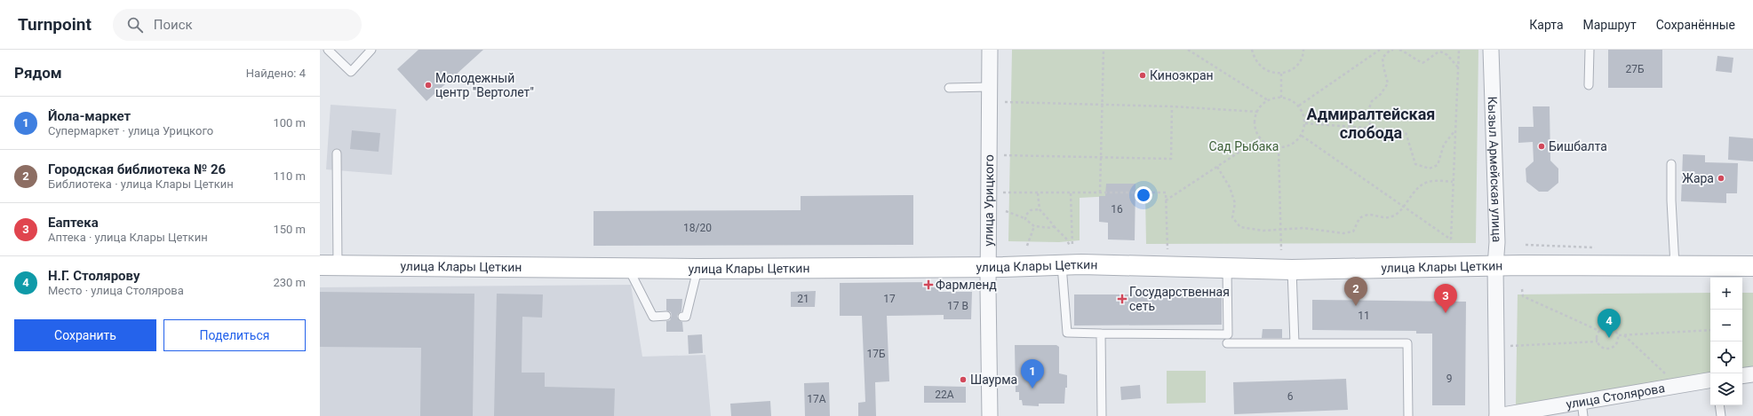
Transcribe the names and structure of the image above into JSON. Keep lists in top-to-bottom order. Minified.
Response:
{"streets":{"main road":["улица Клары Цеткин"],"street":["Кызыл Армейская улица","улица Урицкого","улица Столярова"]},"crossings":[["Кызыл Армейская улица","улица Клары Цеткин"],["Кызыл Армейская улица","улица Столярова"],["улица Урицкого","улица Клары Цеткин"]],"districts":["Адмиралтейская слобода"],"parks":["Сад Рыбака"],"places":{"other":["Киноэкран","Молодежный центр \"Вертолет\"","Бишбалта","Жара","Шаурма"],"health":["Фармленд","Государственная сеть"]},"house_numbers":["27Б","16","18/20","21","17","17 В","11","17Б","9","22А","6","17А"],"page":{"header":"Turnpoint","search":"Поиск","nav":["Карта","Маршрут","Сохранённые"],"heading":["Рядом","Найдено: 4"],"list":[{"mark":"1","name":"Йола-маркет","note":"Супермаркет · улица Урицкого","value":"100 m"},{"mark":"2","name":"Городская библиотека № 26","note":"Библиотека · улица Клары Цеткин","value":"110 m"},{"mark":"3","name":"Еаптека","note":"Аптека · улица Клары Цеткин","value":"150 m"},{"mark":"4","name":"Н.Г. Столярову","note":"Место · улица Столярова","value":"230 m"}],"pins":["2","3","4","1"],"map_buttons":["+","−"],"buttons":["Сохранить","Поделиться"]}}
